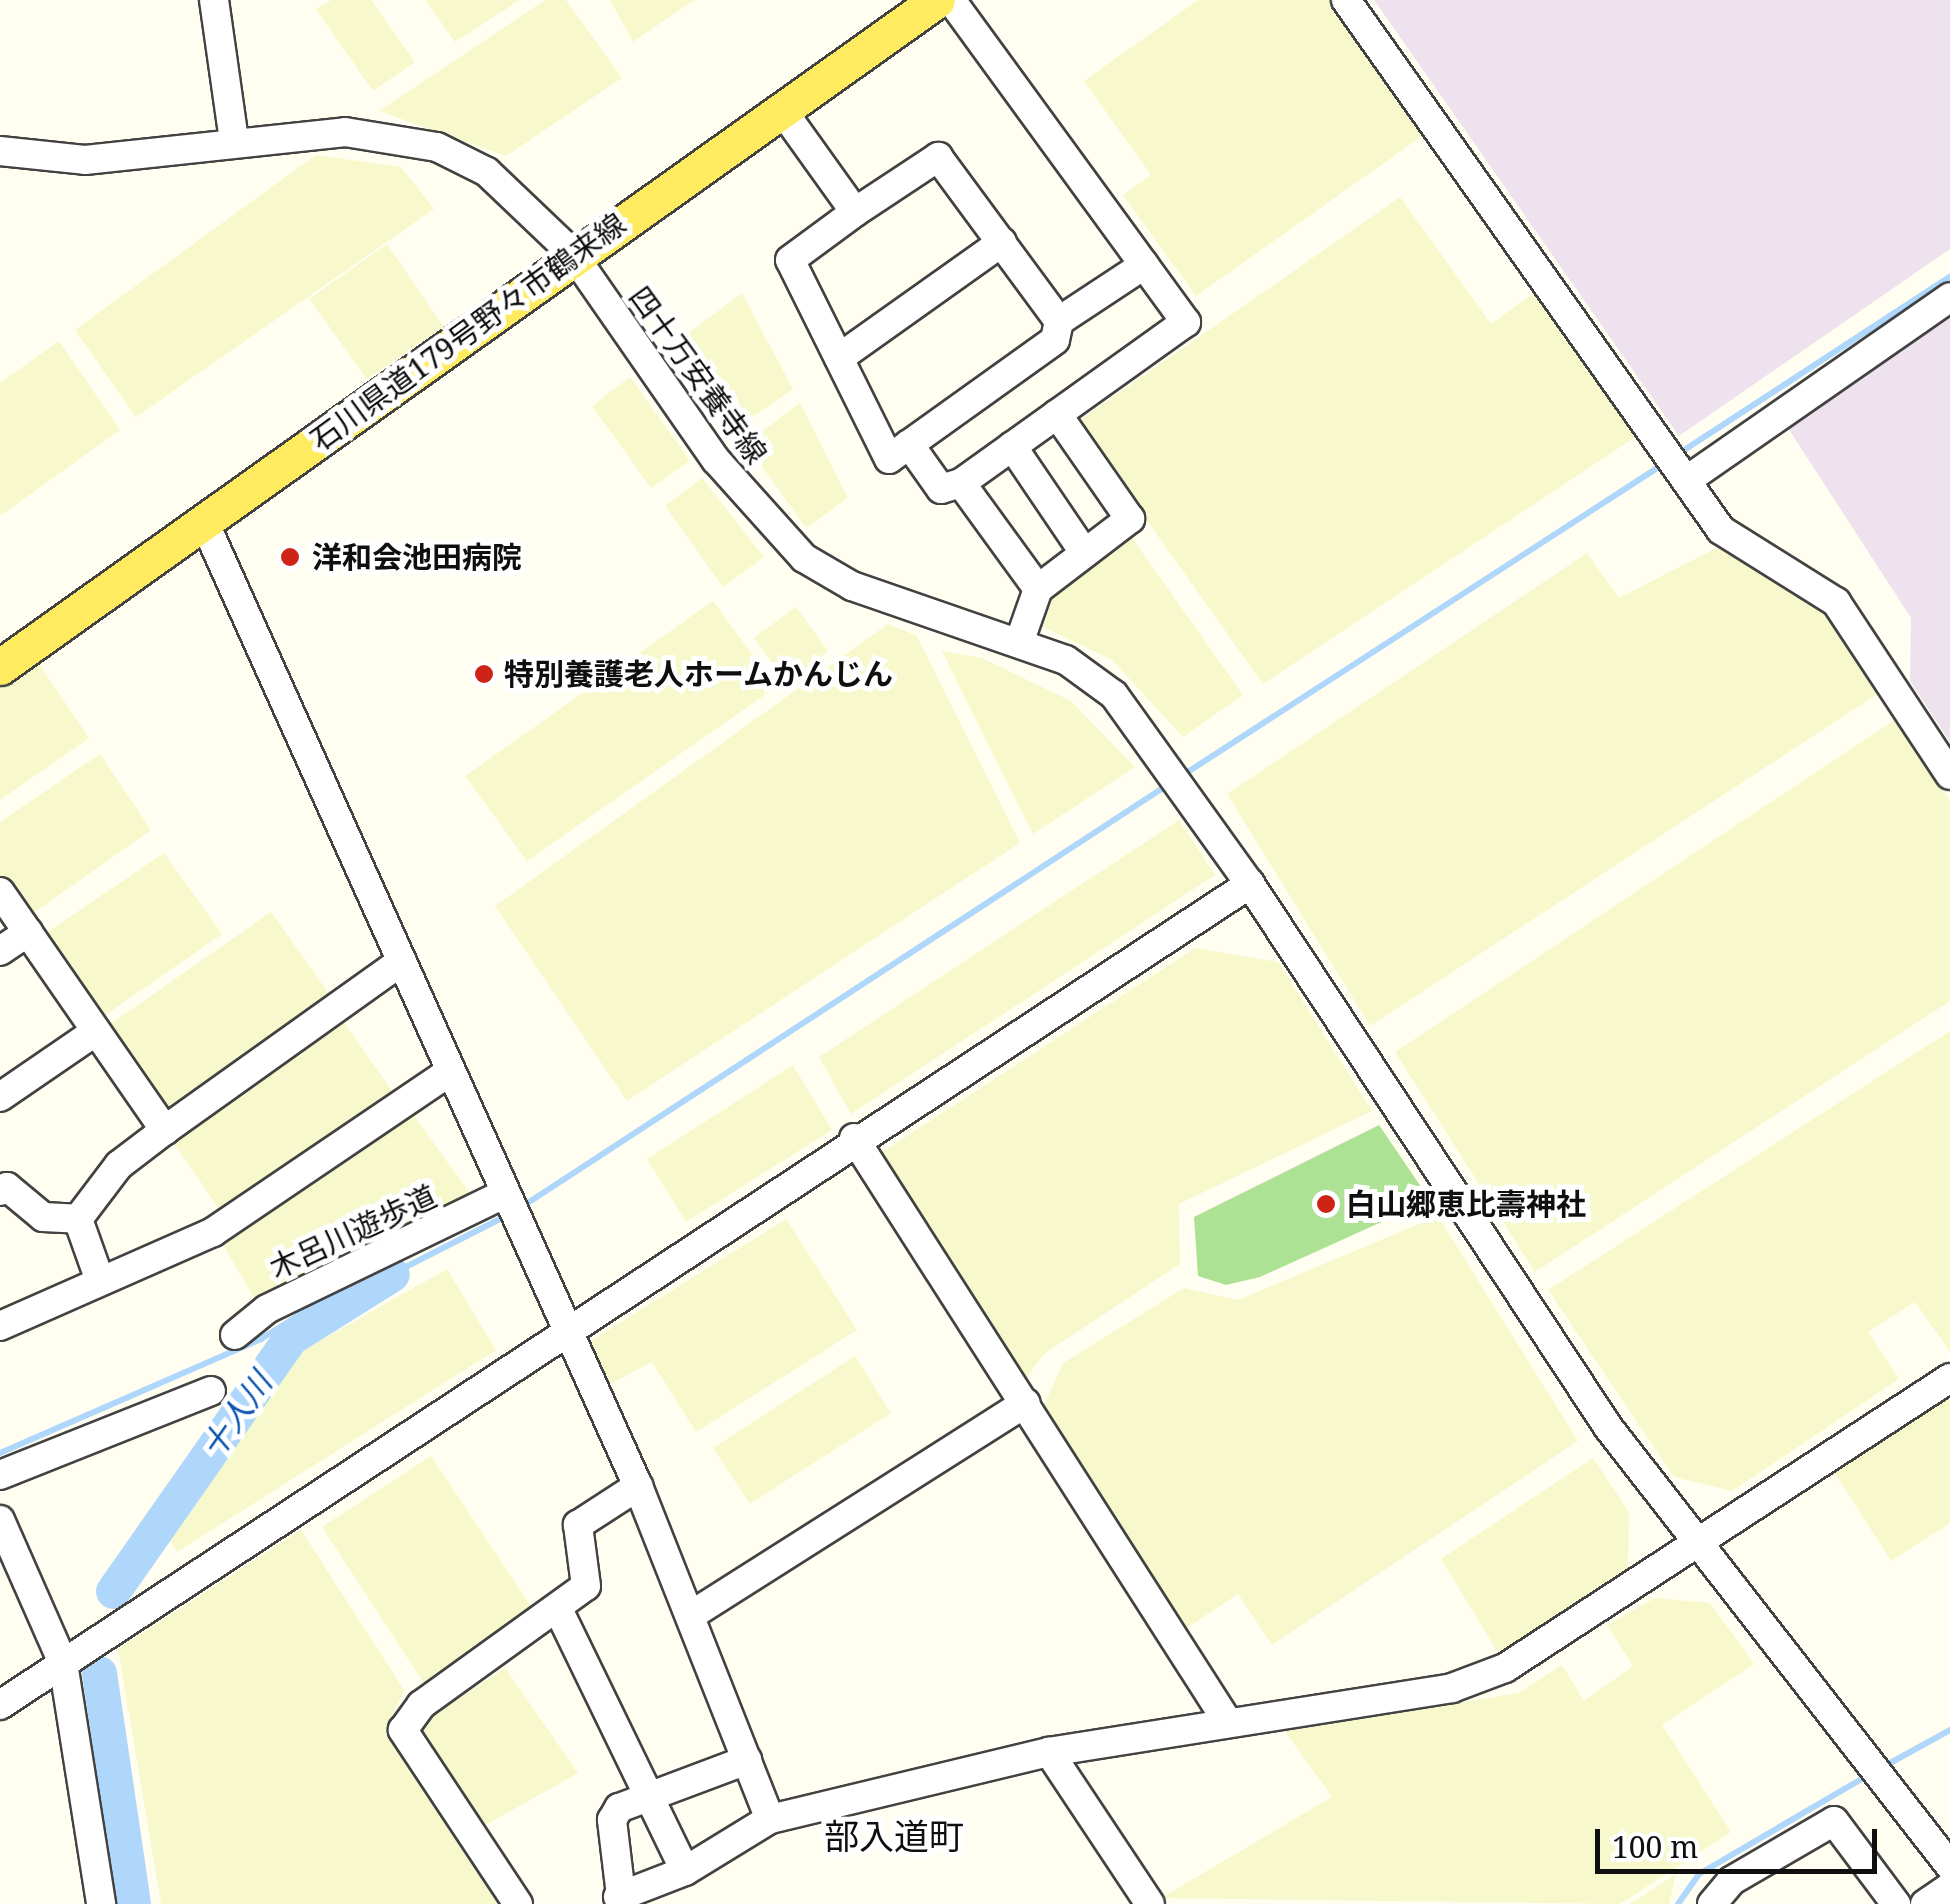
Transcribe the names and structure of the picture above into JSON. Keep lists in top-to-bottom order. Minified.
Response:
{"streets":{"main road":["石川県道179号野々市鶴来線"],"street":["四十万安養寺線","木呂川遊歩道"]},"crossings":[["石川県道179号野々市鶴来線","四十万安養寺線"]],"districts":["部入道町"],"water":["十人川"],"places":["洋和会池田病院","特別養護老人ホームかんじん","白山郷恵比壽神社"],"scale_bar":"100 m"}
